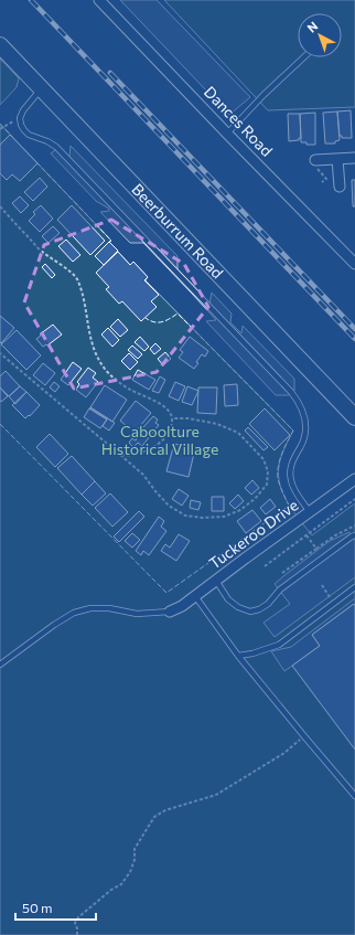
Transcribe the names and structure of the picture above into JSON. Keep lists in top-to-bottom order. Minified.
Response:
{"streets":{"main road":["Beerburrum Road"],"street":["Dances Road","Tuckeroo Drive"]},"parks":["Caboolture Historical Village"],"scale_bar":"50 m","north":"top left"}
